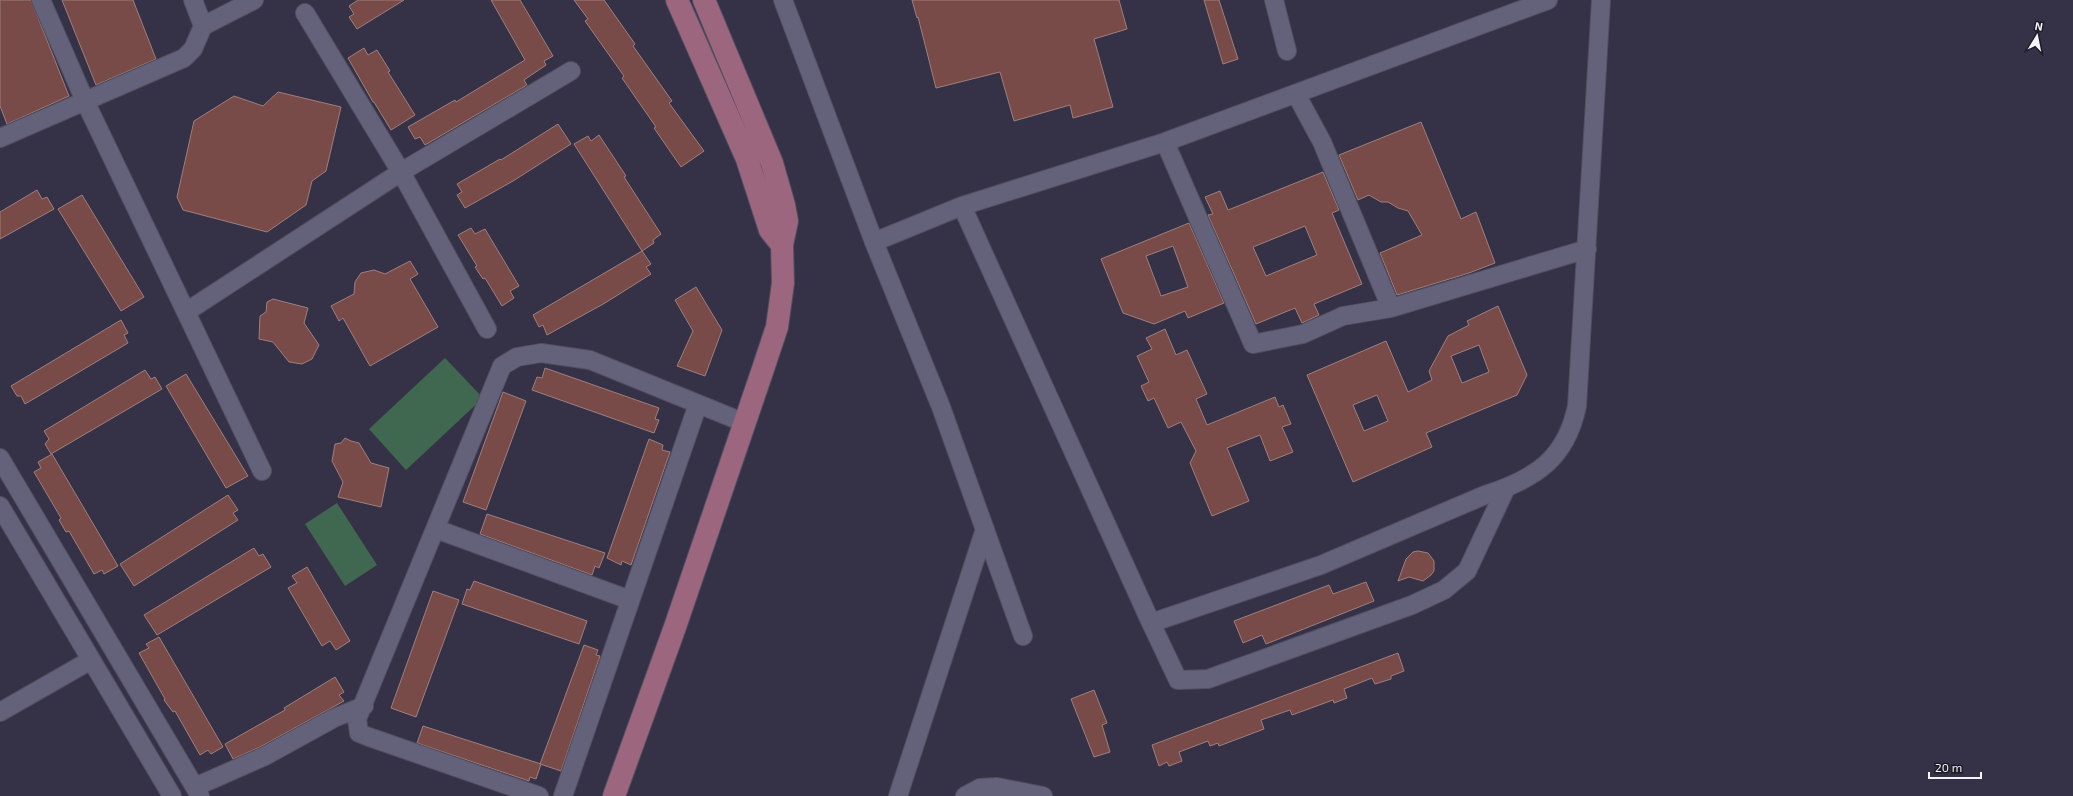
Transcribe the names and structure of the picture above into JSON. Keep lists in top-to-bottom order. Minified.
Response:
{"scale_bar":"20 m","north":"top"}
